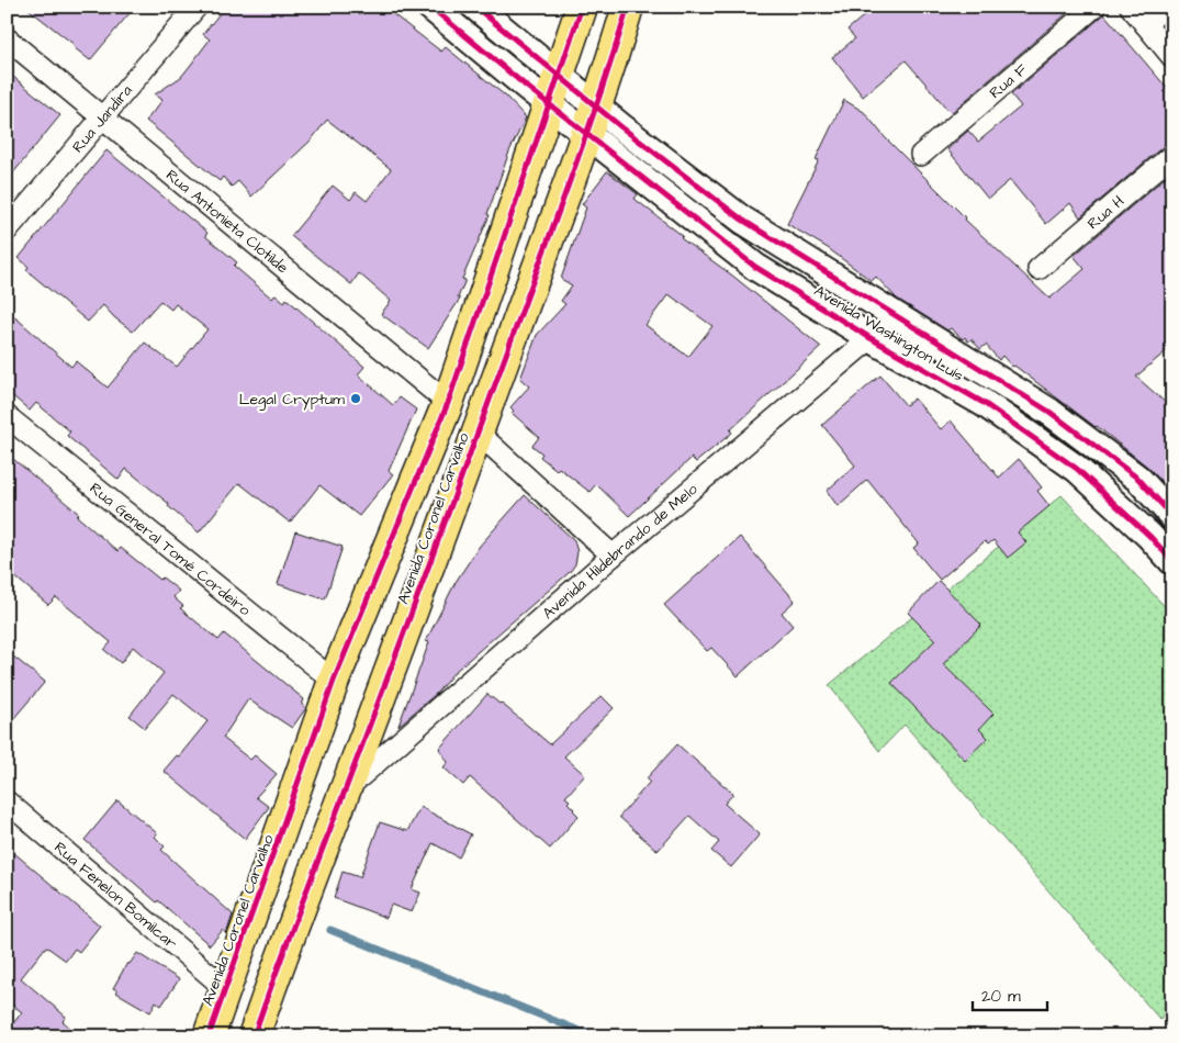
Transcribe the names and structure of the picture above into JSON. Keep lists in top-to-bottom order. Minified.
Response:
{"streets":{"main road":["Avenida Coronel Carvalho"],"street":["Rua F","Rua Jandira","Rua H","Rua Antonieta Clotilde","Avenida Washington Luís","Rua General Tomé Cordeiro","Avenida Hildebrando de Melo","Rua Fenelon Bomilcar"]},"crossings":[["Rua Jandira","Rua Antonieta Clotilde"],["Rua Antonieta Clotilde","Avenida Coronel Carvalho"],["Avenida Washington Luís","Avenida Coronel Carvalho"],["Avenida Washington Luís","Avenida Hildebrando de Melo"],["Avenida Coronel Carvalho","Rua General Tomé Cordeiro"],["Avenida Coronel Carvalho","Avenida Hildebrando de Melo"],["Avenida Coronel Carvalho","Rua Fenelon Bomilcar"]],"places":["Legal Cryptum"],"scale_bar":"20 m"}
